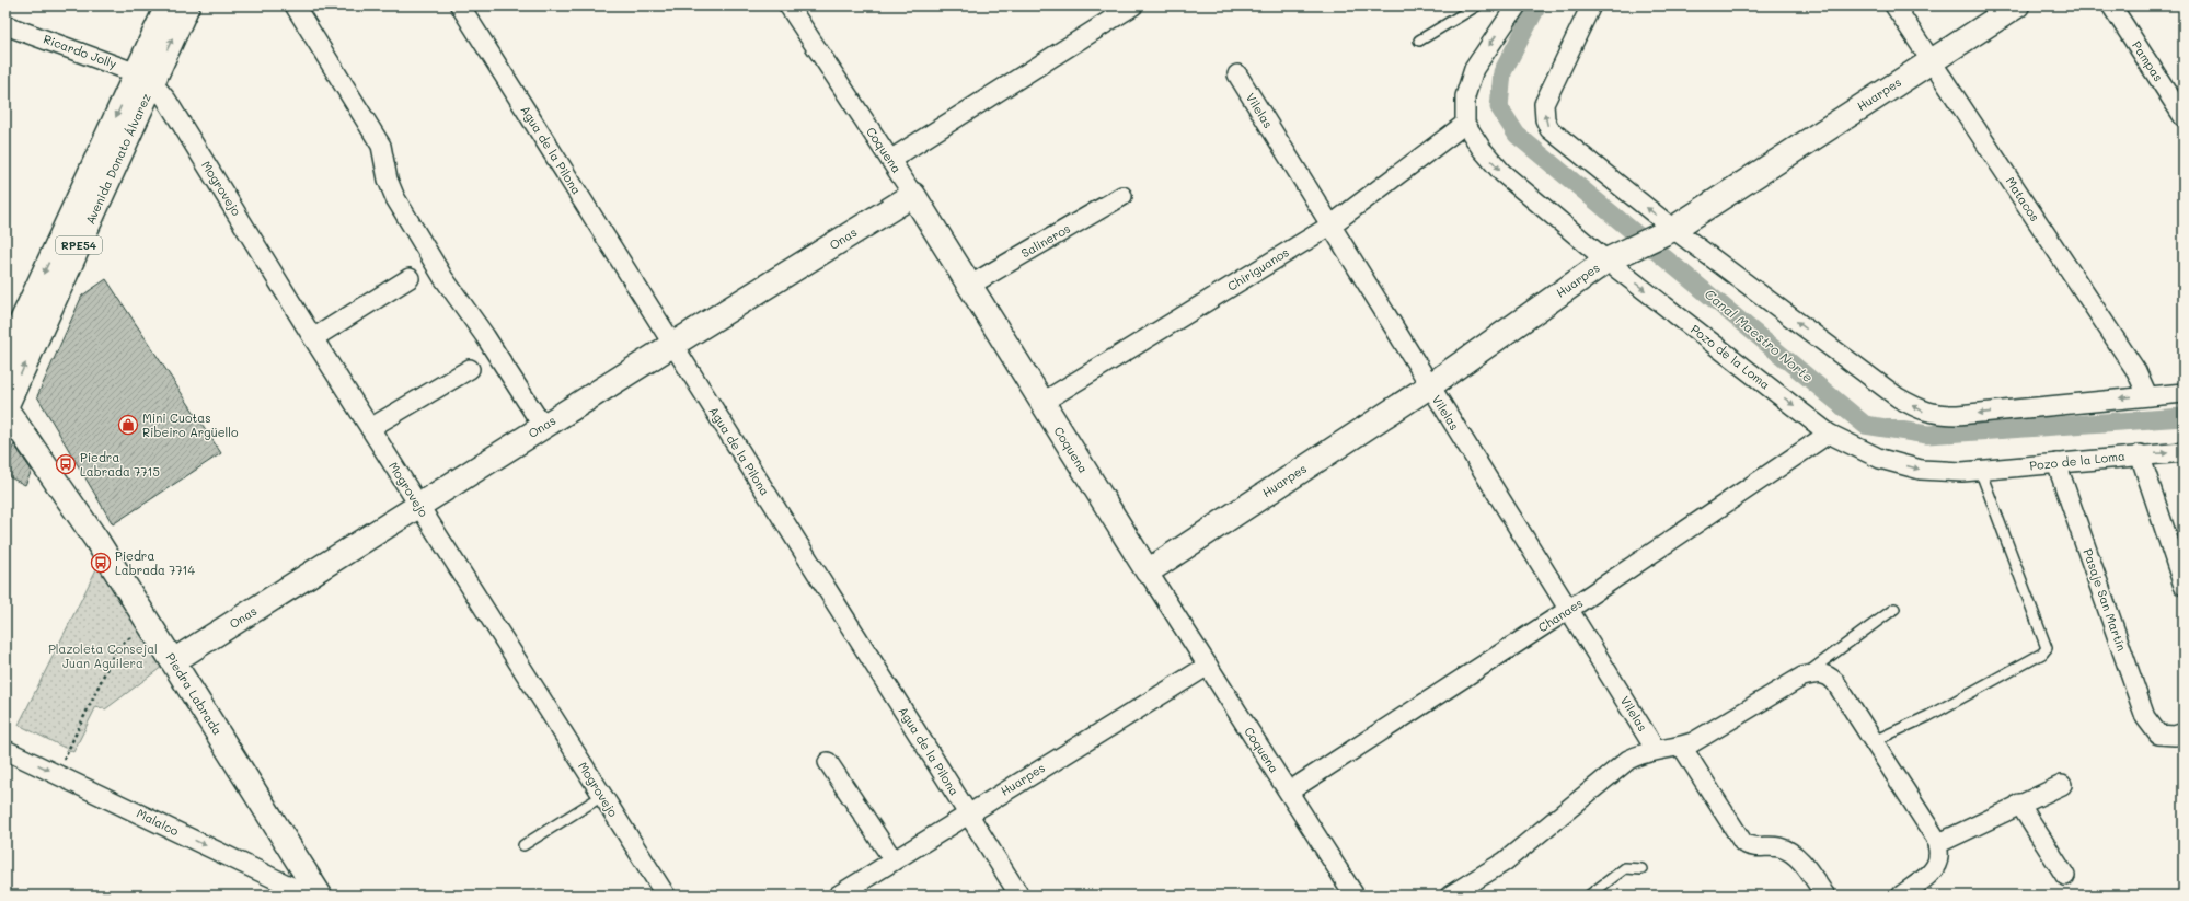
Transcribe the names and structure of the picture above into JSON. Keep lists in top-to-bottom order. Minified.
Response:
{"streets":{"main road":["Huarpes","Coquena","Avenida Donato Álvarez","Onas","RPE54","Piedra Labrada"],"street":["Ricardo Jolly","Pampas","Vilelas","Agua de la Pilona","Mogrovejo","Matacos","Salineros","Chiriguanos","Pozo de la Loma","Pasaje San Martín","Chanaes","Malalco"]},"crossings":[["Ricardo Jolly","Avenida Donato Álvarez"],["Ricardo Jolly","Mogrovejo"],["Huarpes","Vilelas"],["Huarpes","Agua de la Pilona"],["Huarpes","Coquena"],["Huarpes","Matacos"],["Huarpes","Pozo de la Loma"],["Vilelas","Chiriguanos"],["Vilelas","Chanaes"],["Agua de la Pilona","Onas"],["Coquena","Onas"],["Coquena","Salineros"],["Coquena","Chiriguanos"],["Coquena","Chanaes"],["Avenida Donato Álvarez","Mogrovejo"],["Avenida Donato Álvarez","Piedra Labrada"],["Mogrovejo","Onas"],["Onas","Piedra Labrada"],["Chiriguanos","Pozo de la Loma"],["Pozo de la Loma","Pasaje San Martín"],["Pozo de la Loma","Chanaes"]],"one_way":["Malalco"],"water":["Canal Maestro Norte"],"parks":["Plazoleta Consejal Juan Aguilera"],"places":{"shop":["Mini Cuotas Ribeiro Argüello"],"bus stop":["Piedra Labrada 7715","Piedra Labrada 7714"]}}
